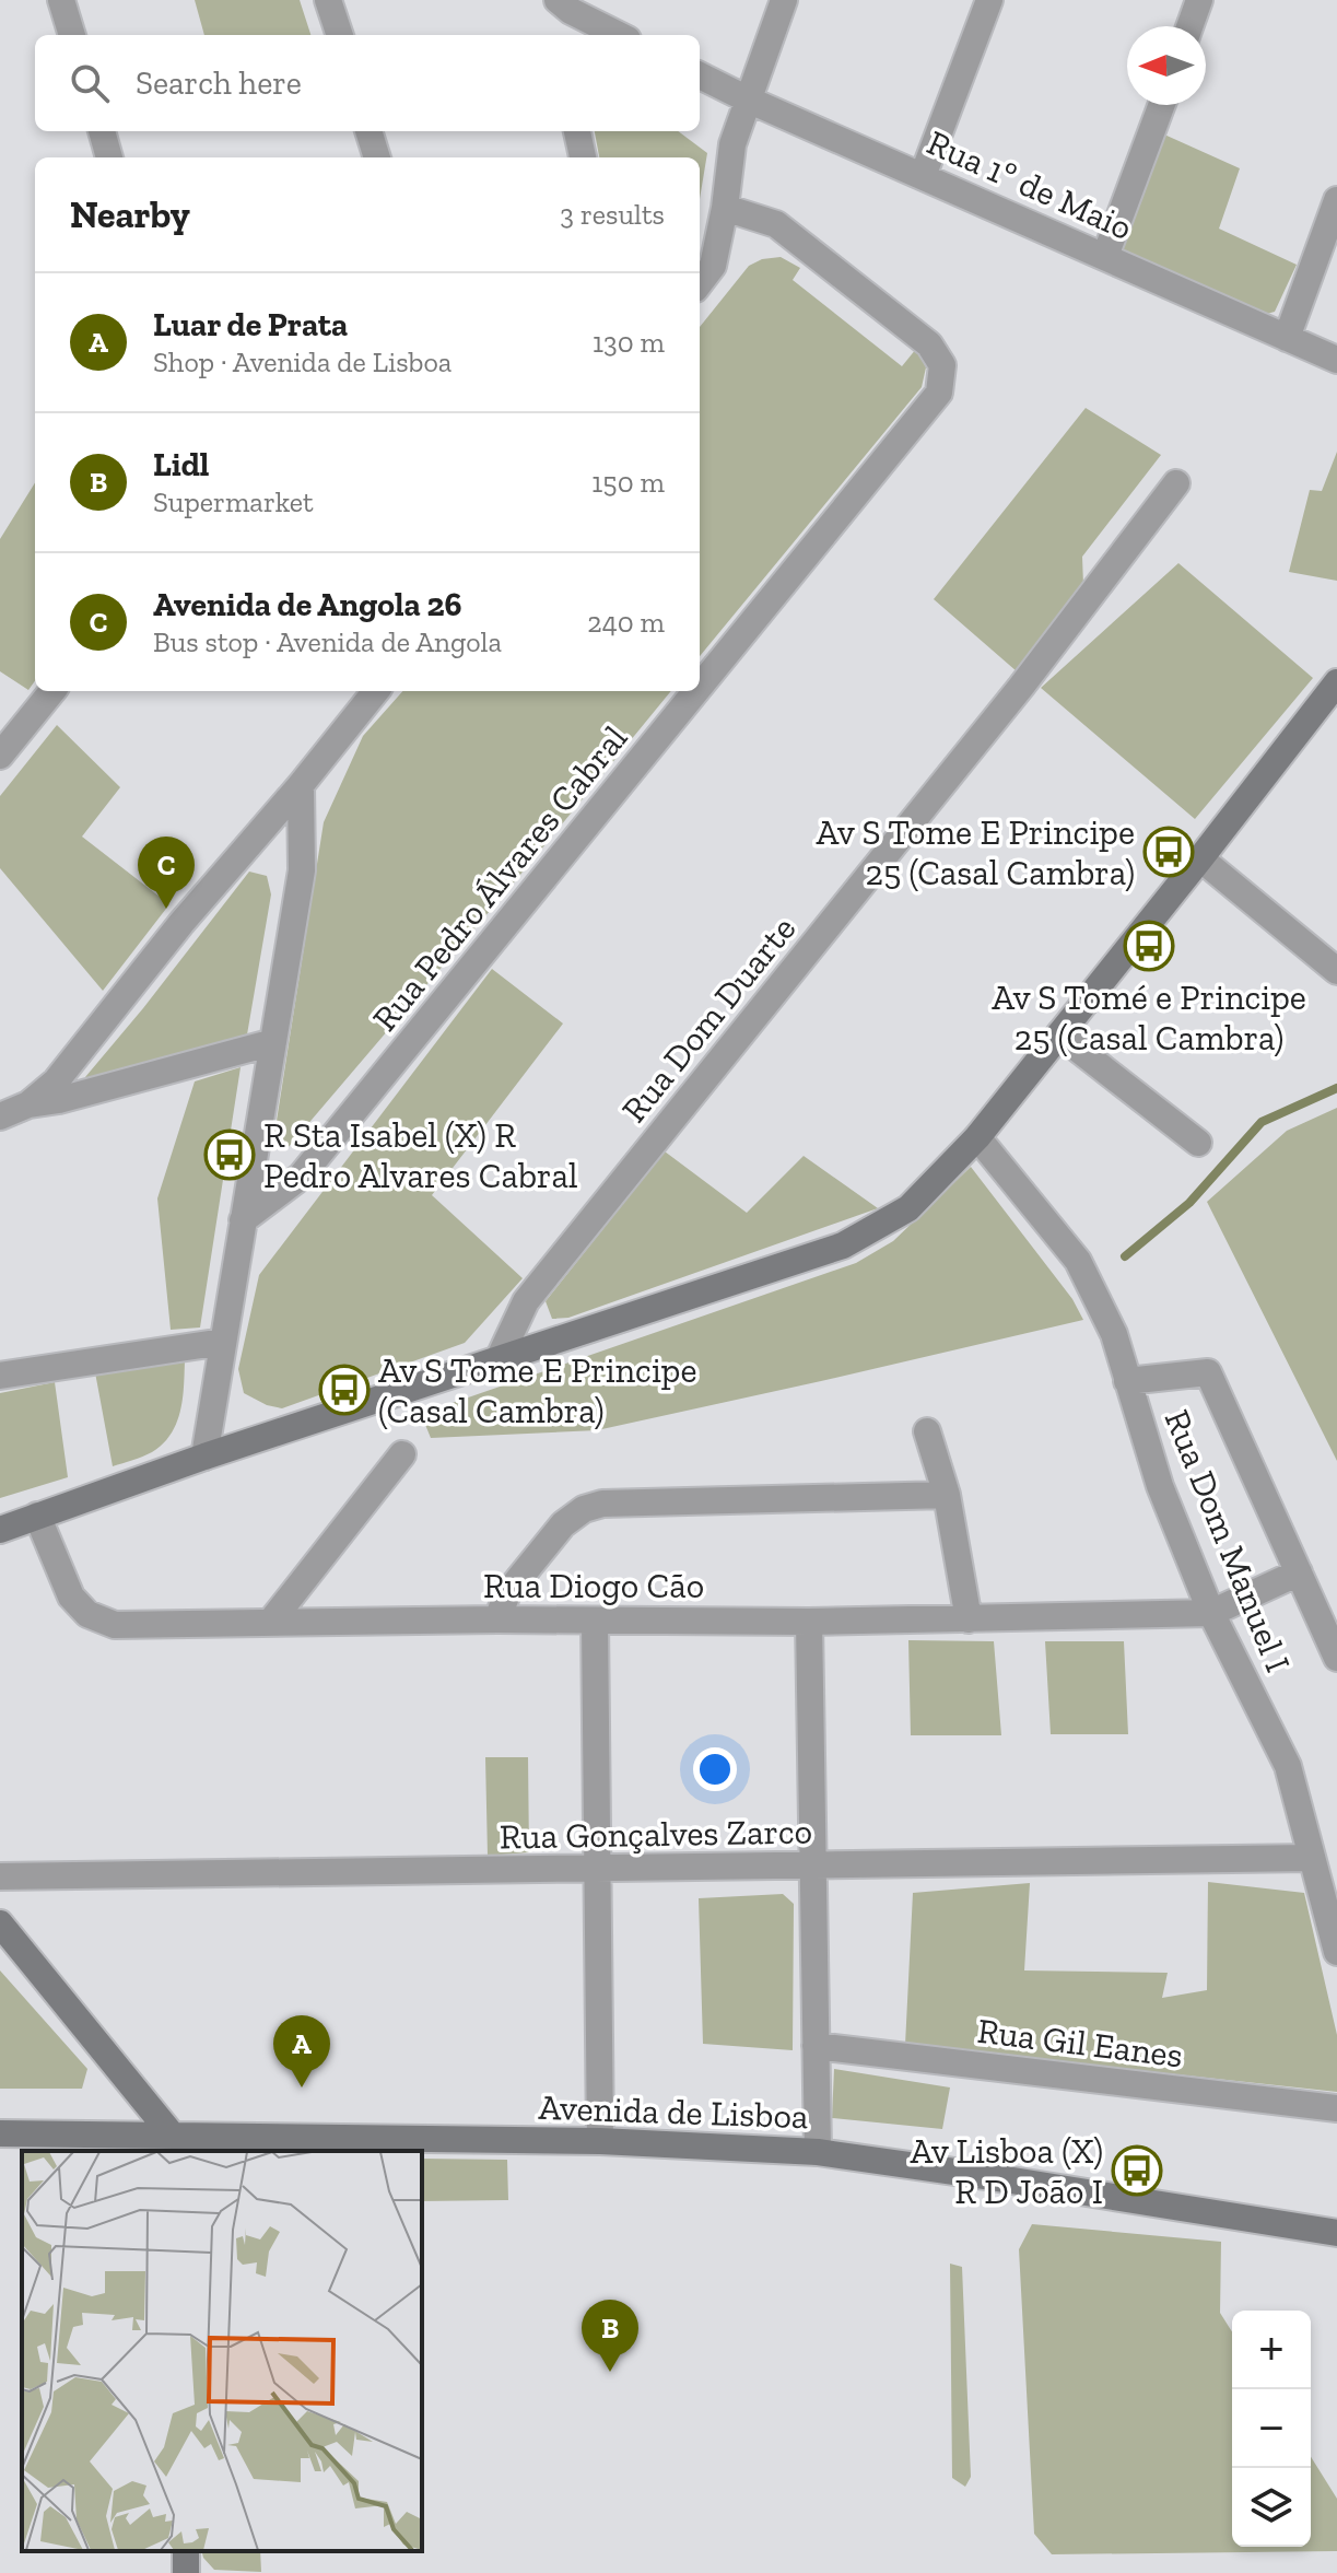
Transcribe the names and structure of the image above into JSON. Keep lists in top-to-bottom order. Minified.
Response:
{"streets":{"street":["Rua 1º de Maio","Rua Pedro Álvares Cabral","Rua Dom Duarte","Rua Dom Manuel I","Rua Diogo Cão","Rua Gonçalves Zarco","Rua Gil Eanes","Avenida de Lisboa"]},"crossings":[["Rua Dom Manuel I","Rua Diogo Cão"],["Rua Dom Manuel I","Rua Gonçalves Zarco"]],"places":{"bus stop":["Av S Tome E Principe 25 (Casal Cambra)","Av S Tomé e Principe 25 (Casal Cambra)","R Sta Isabel (X) R Pedro Alvares Cabral","Av S Tome E Principe (Casal Cambra)","Av Lisboa (X) R D João I"]},"north":"left","page":{"search":"Search here","heading":["Nearby","3 results"],"list":[{"mark":"A","name":"Luar de Prata","note":"Shop · Avenida de Lisboa","value":"130 m"},{"mark":"B","name":"Lidl","note":"Supermarket","value":"150 m"},{"mark":"C","name":"Avenida de Angola 26","note":"Bus stop · Avenida de Angola","value":"240 m"}],"pins":["C","A","B"],"map_buttons":["+","−"]}}
